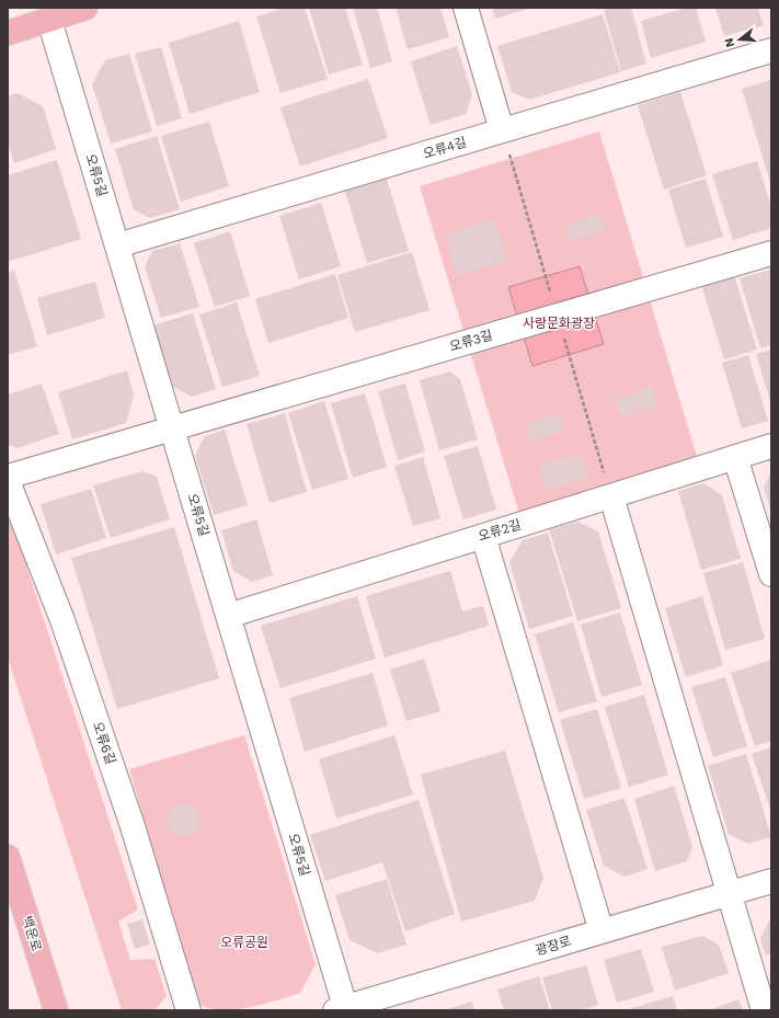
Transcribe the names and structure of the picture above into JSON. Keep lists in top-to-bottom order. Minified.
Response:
{"streets":{"main road":["백운로"],"street":["오류4길","오류5길","오류3길","오류2길","오류6길","광장로"]},"crossings":[["오류4길","오류5길"],["오류5길","오류3길"],["오류5길","오류2길"],["오류5길","광장로"]],"parks":["사랑문화광장","오류공원"],"north":"left"}
